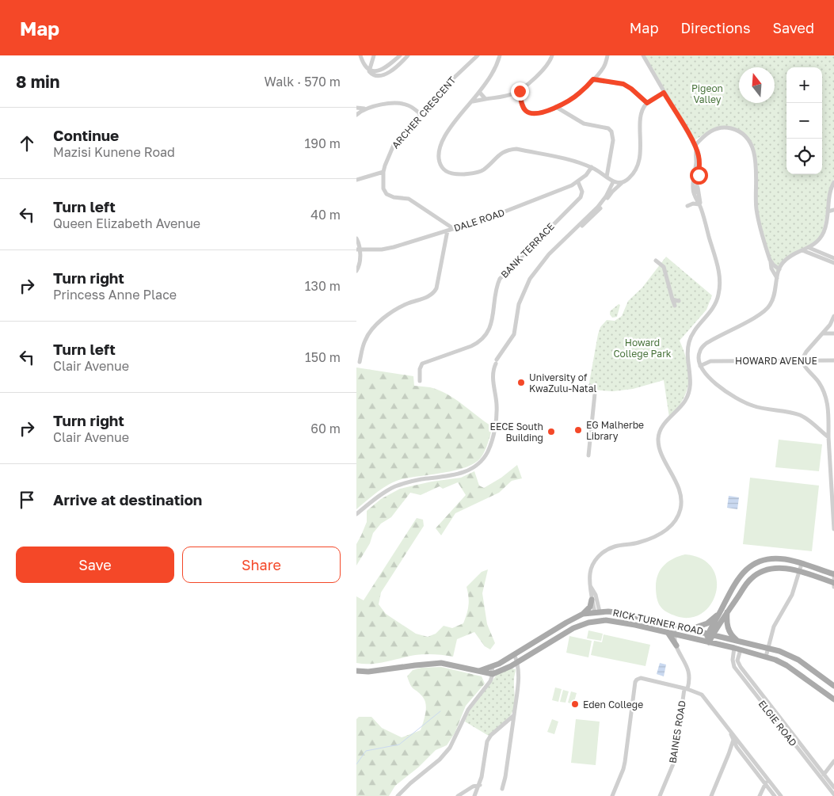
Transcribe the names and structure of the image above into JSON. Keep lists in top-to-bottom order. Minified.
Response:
{"streets":{"main road":["RICK TURNER ROAD"],"street":["ARCHER CRESCENT","DALE ROAD","BANK TERRACE","HOWARD AVENUE","ELGIE ROAD","BAINES ROAD"]},"crossings":[["ARCHER CRESCENT","DALE ROAD"],["DALE ROAD","BANK TERRACE"],["RICK TURNER ROAD","ELGIE ROAD"]],"parks":["Pigeon Valley","Howard College Park"],"places":["University of KwaZulu-Natal","EG Malherbe Library","EECE South Building","Eden College"],"north":"top","page":{"header":"Map","nav":["Map","Directions","Saved"],"heading":["8 min","Walk · 570 m"],"map_buttons":["+","−"],"list":[["Continue","Mazisi Kunene Road","190 m"],["Turn left","Queen Elizabeth Avenue","40 m"],["Turn right","Princess Anne Place","130 m"],["Turn left","Clair Avenue","150 m"],["Turn right","Clair Avenue","60 m"],"Arrive at destination"],"buttons":["Save","Share"]}}
